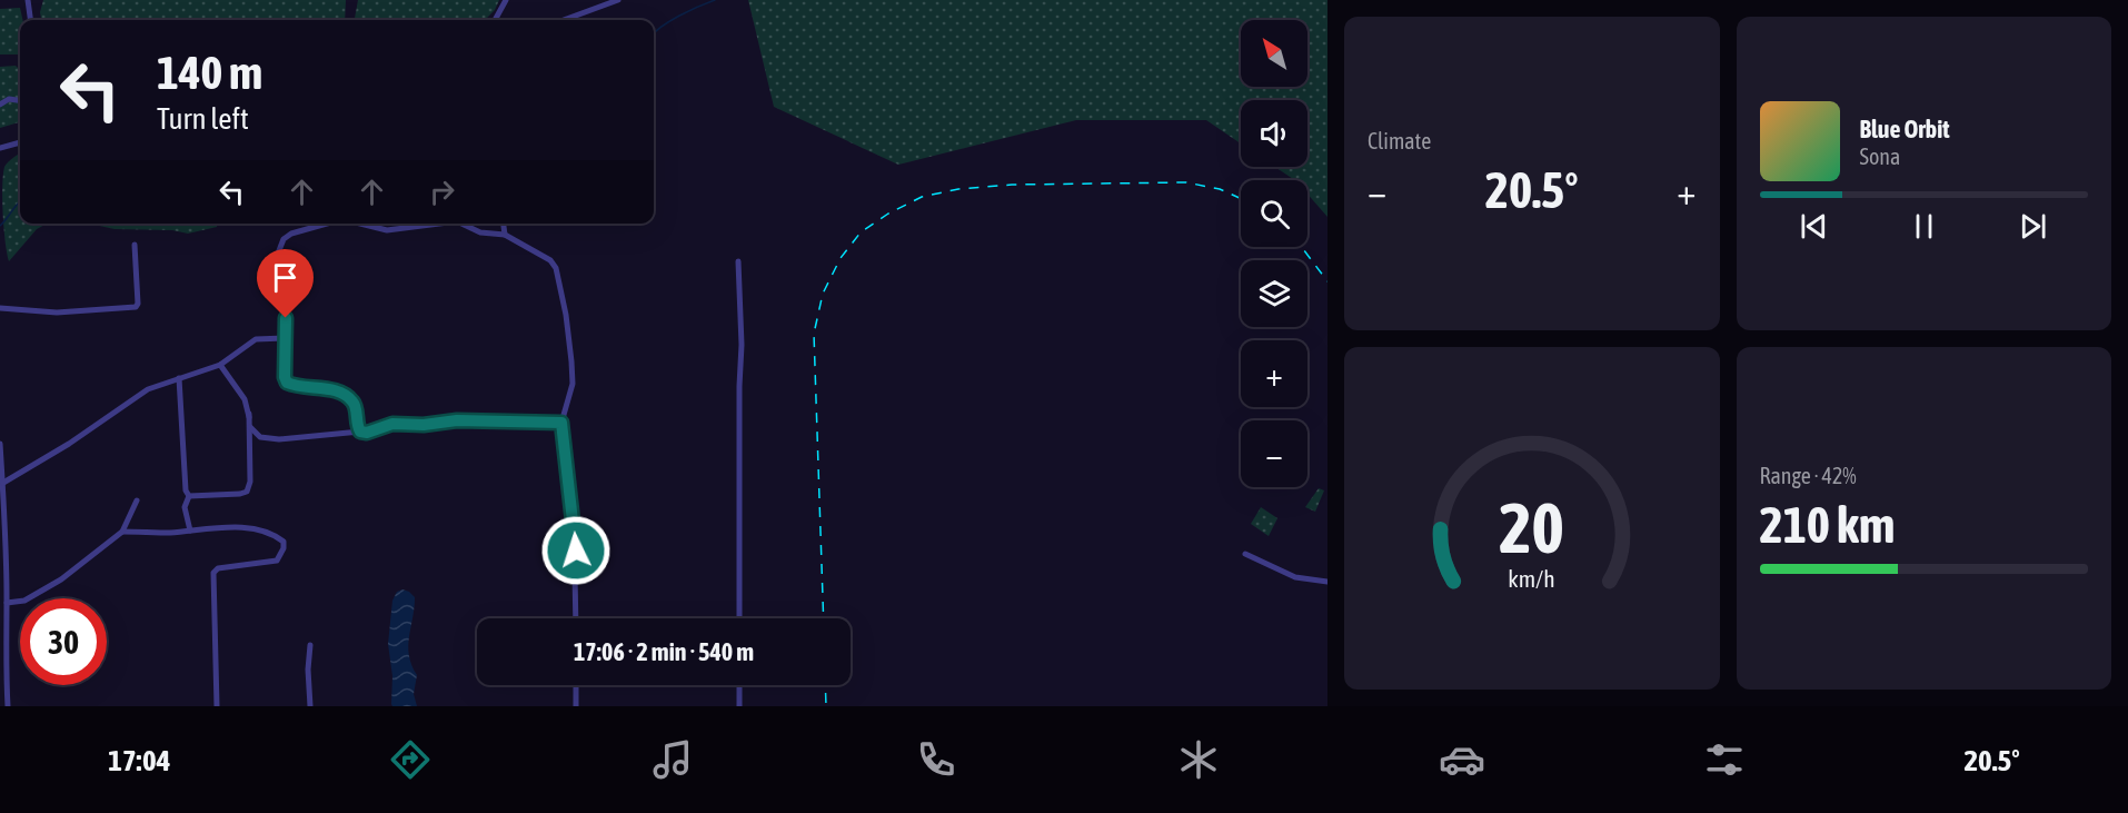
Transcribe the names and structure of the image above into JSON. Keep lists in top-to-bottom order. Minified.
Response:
{"north":"top left","page":{"tile":["Climate",["Range · 42%","210 km"]],"map_buttons":["+","−"],"turn":["140 m","Turn left"],"song":["Blue Orbit","Sona"],"heat":["−","20.5°","+"],"limit":"30","trip":"17:06 · 2 min · 540 m","tabs":["17:04","20.5°"],"gauge":["20","km/h"]}}
